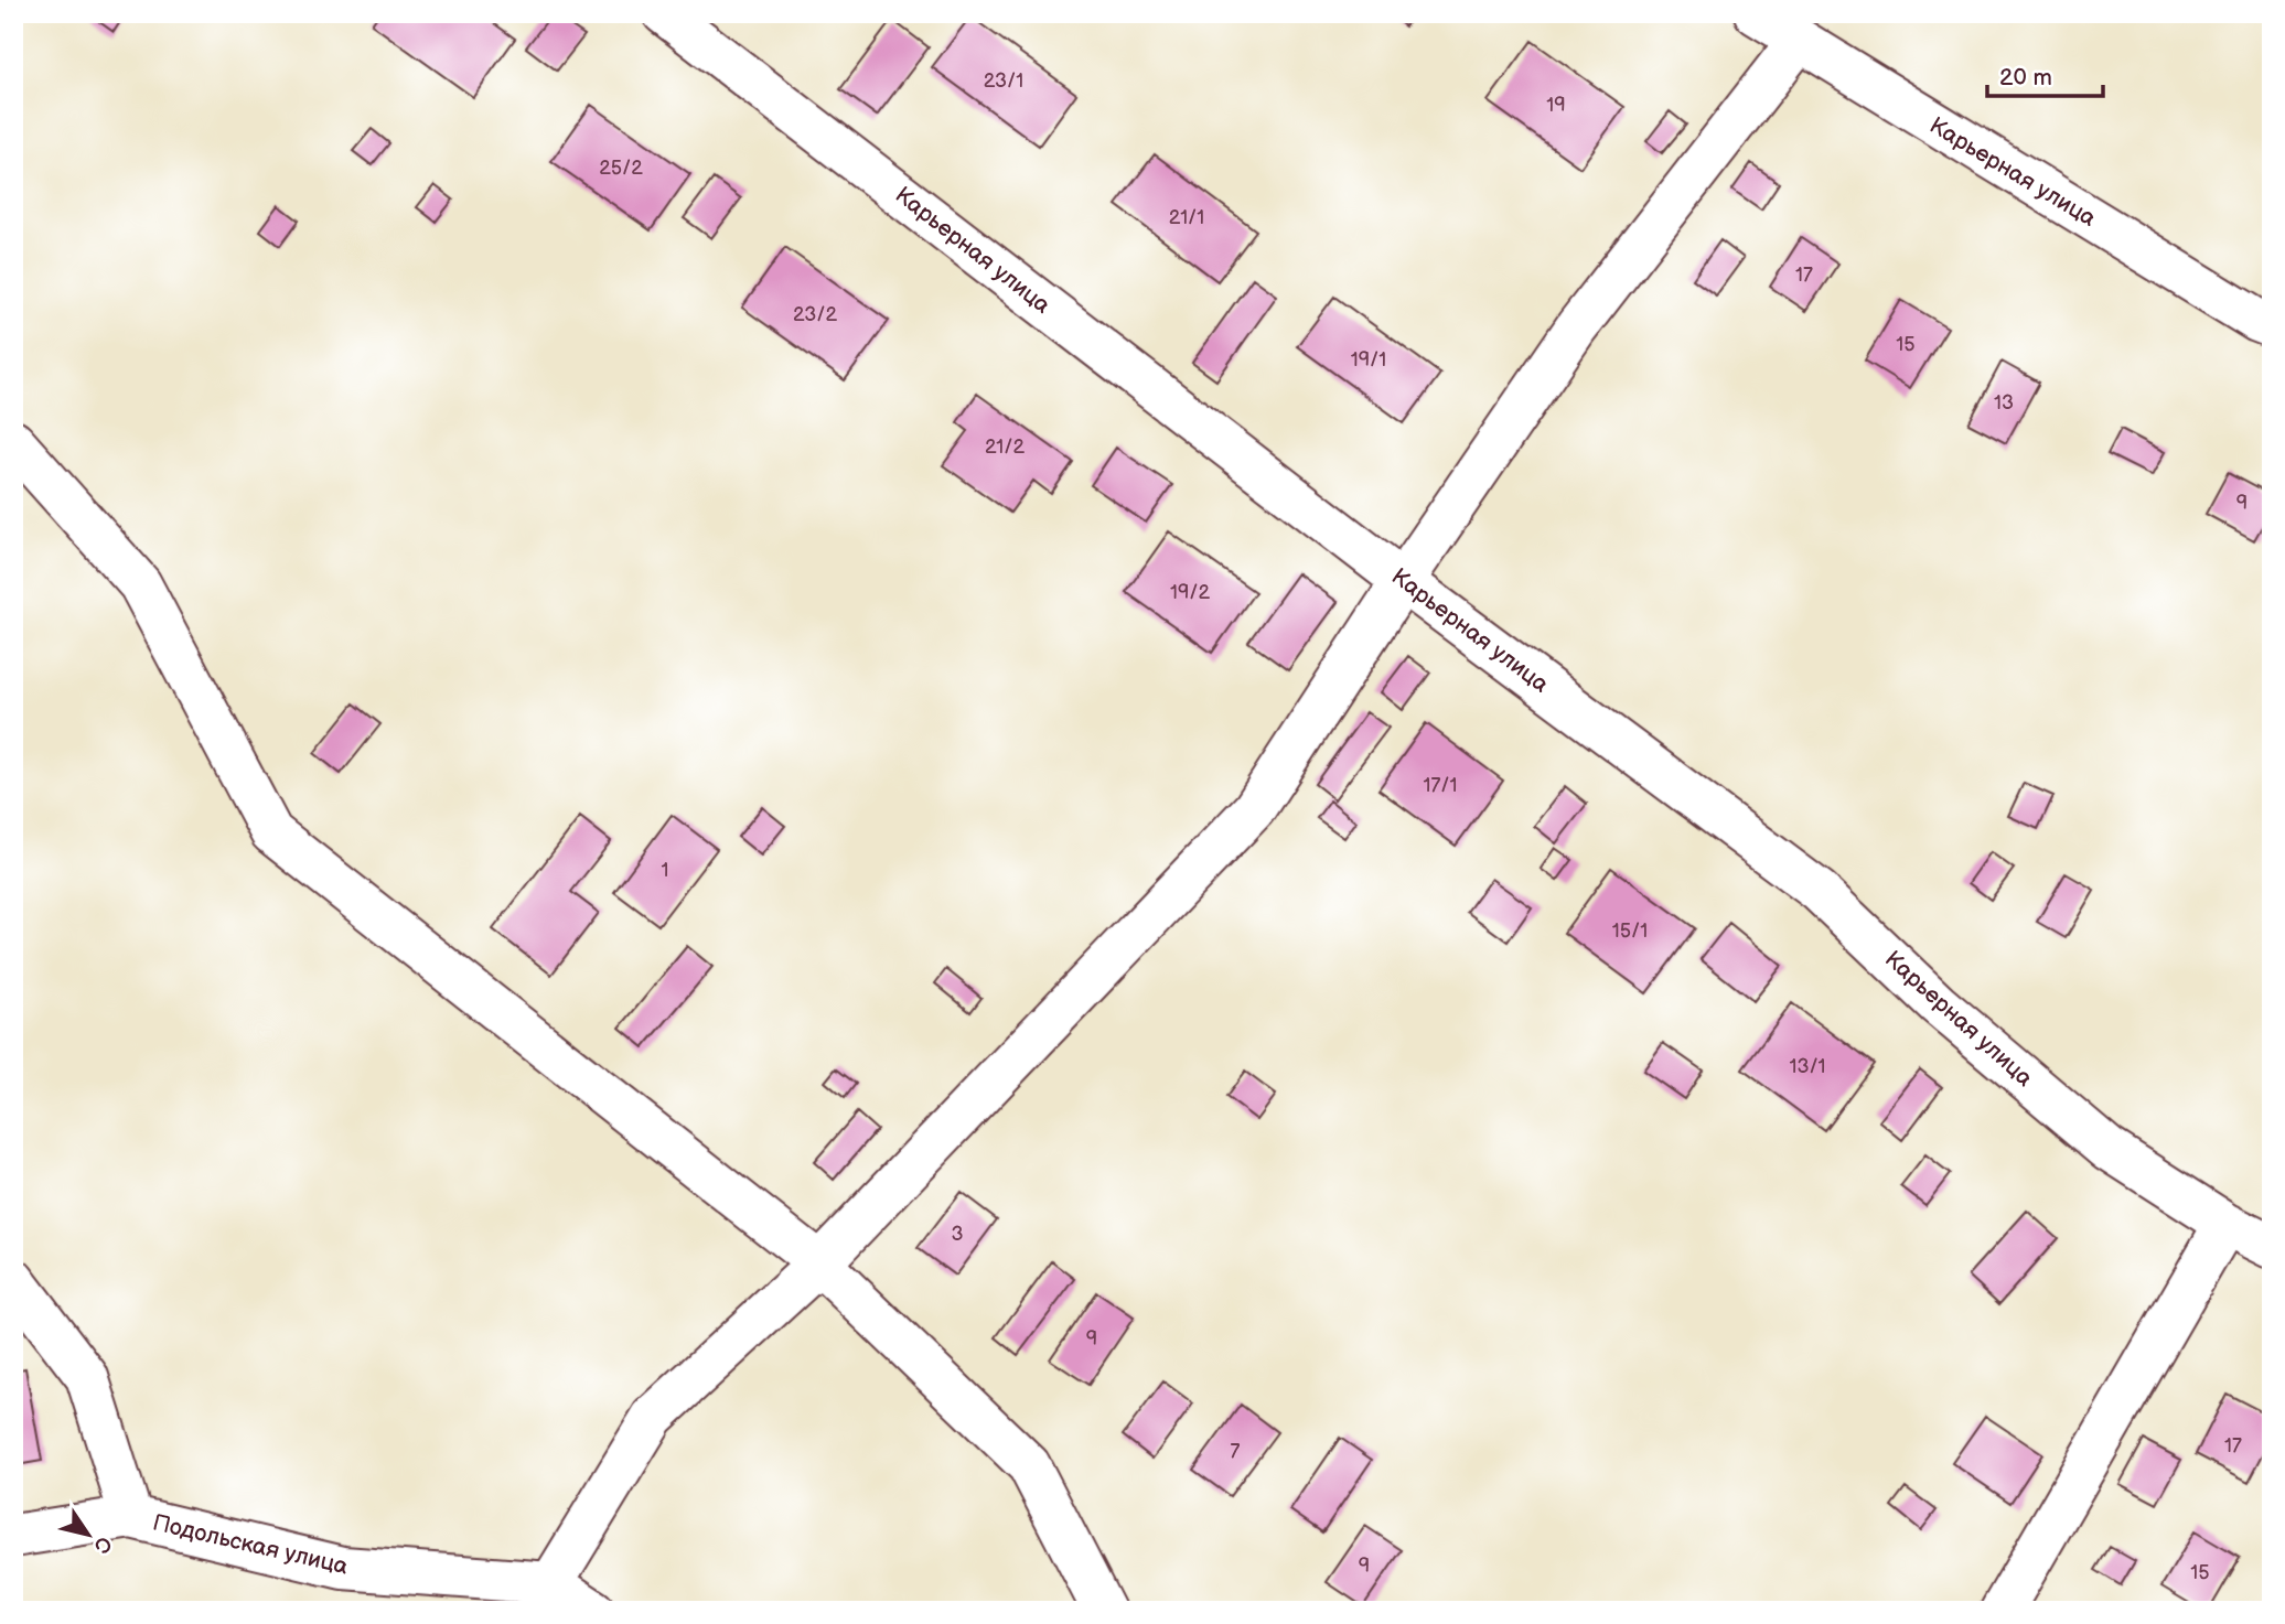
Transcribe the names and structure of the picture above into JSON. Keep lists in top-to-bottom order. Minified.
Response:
{"streets":{"street":["Карьерная улица","Подольская улица"]},"house_numbers":["23/1","19","25/2","21/1","17","23/2","15","19/1","13","21/2","9","19/2","17/1","1","15/1","13/1","3","9","17","7","9","15"],"scale_bar":"20 m","north":"bottom right"}
